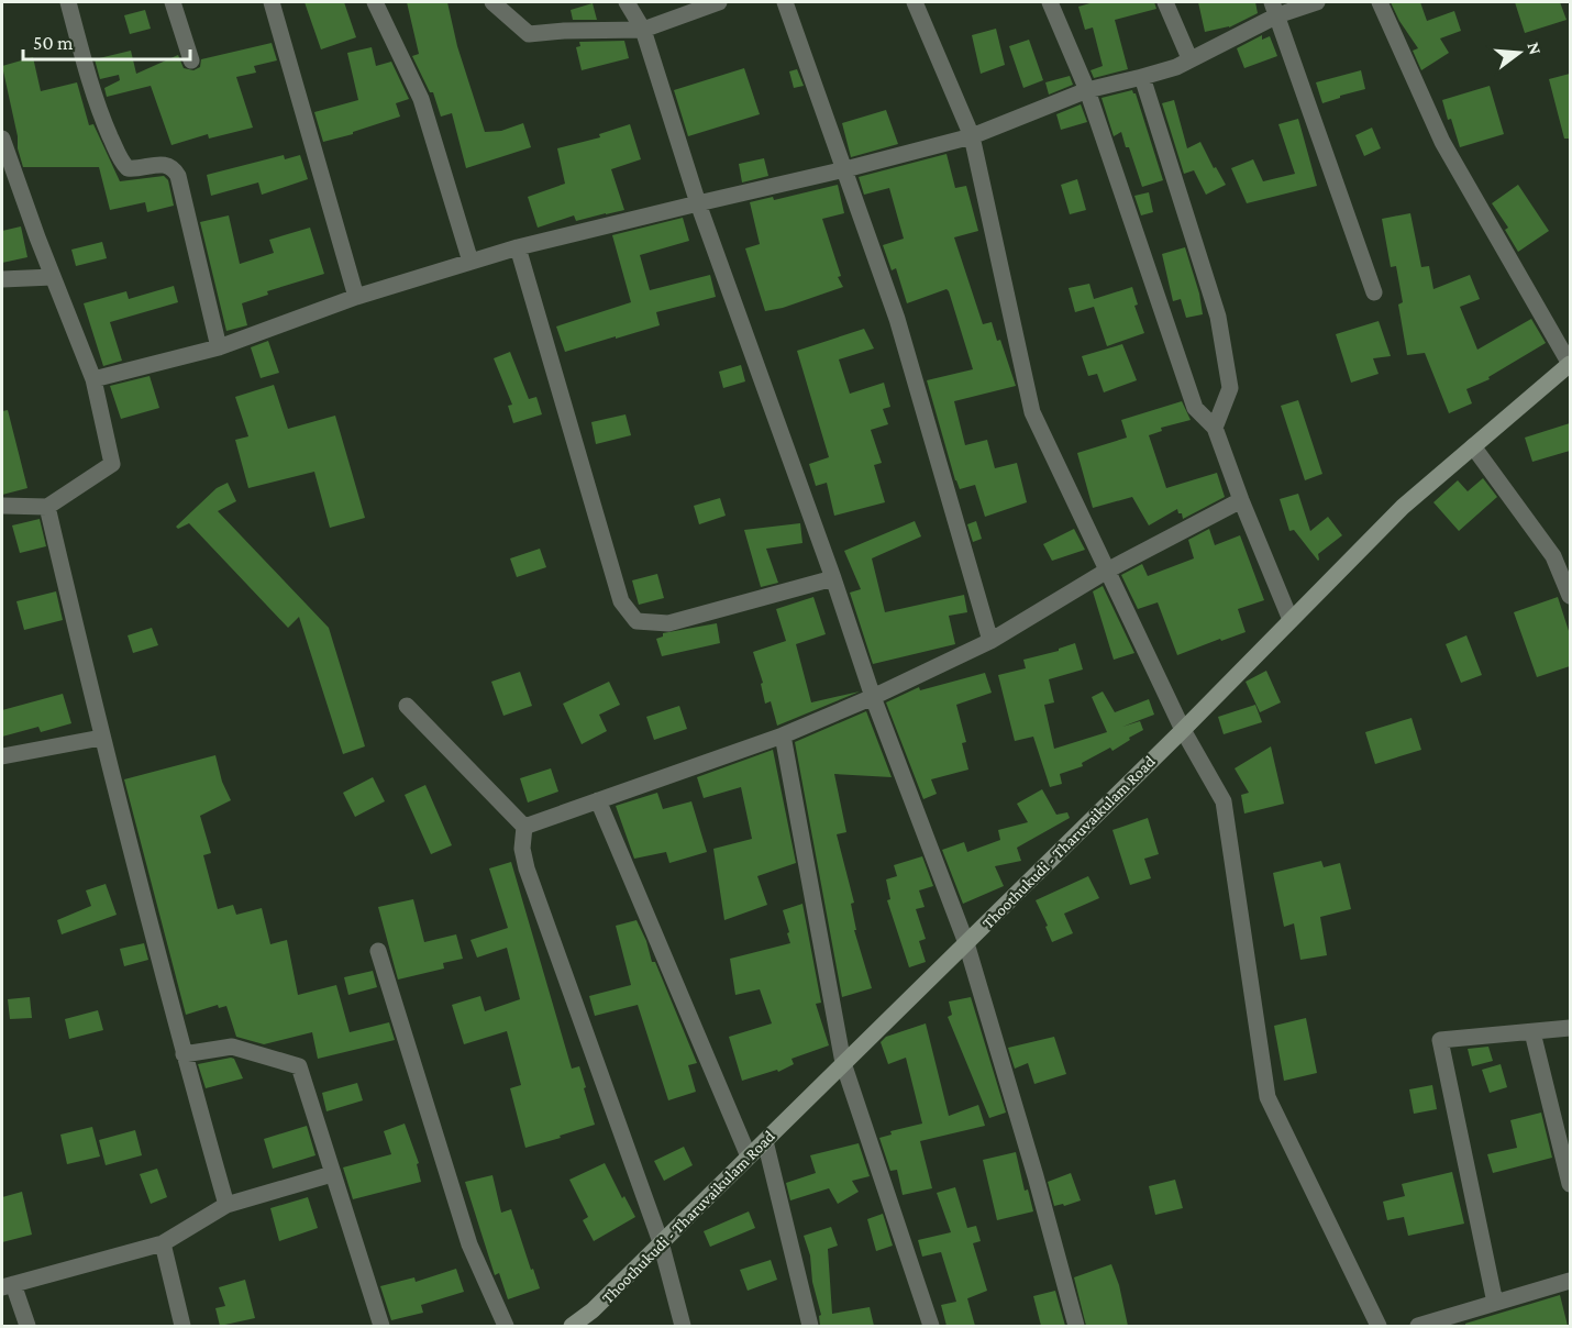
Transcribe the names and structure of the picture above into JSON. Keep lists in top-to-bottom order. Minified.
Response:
{"streets":{"main road":["Thoothukudi - Tharuvaikulam Road"]},"scale_bar":"50 m","north":"right"}
